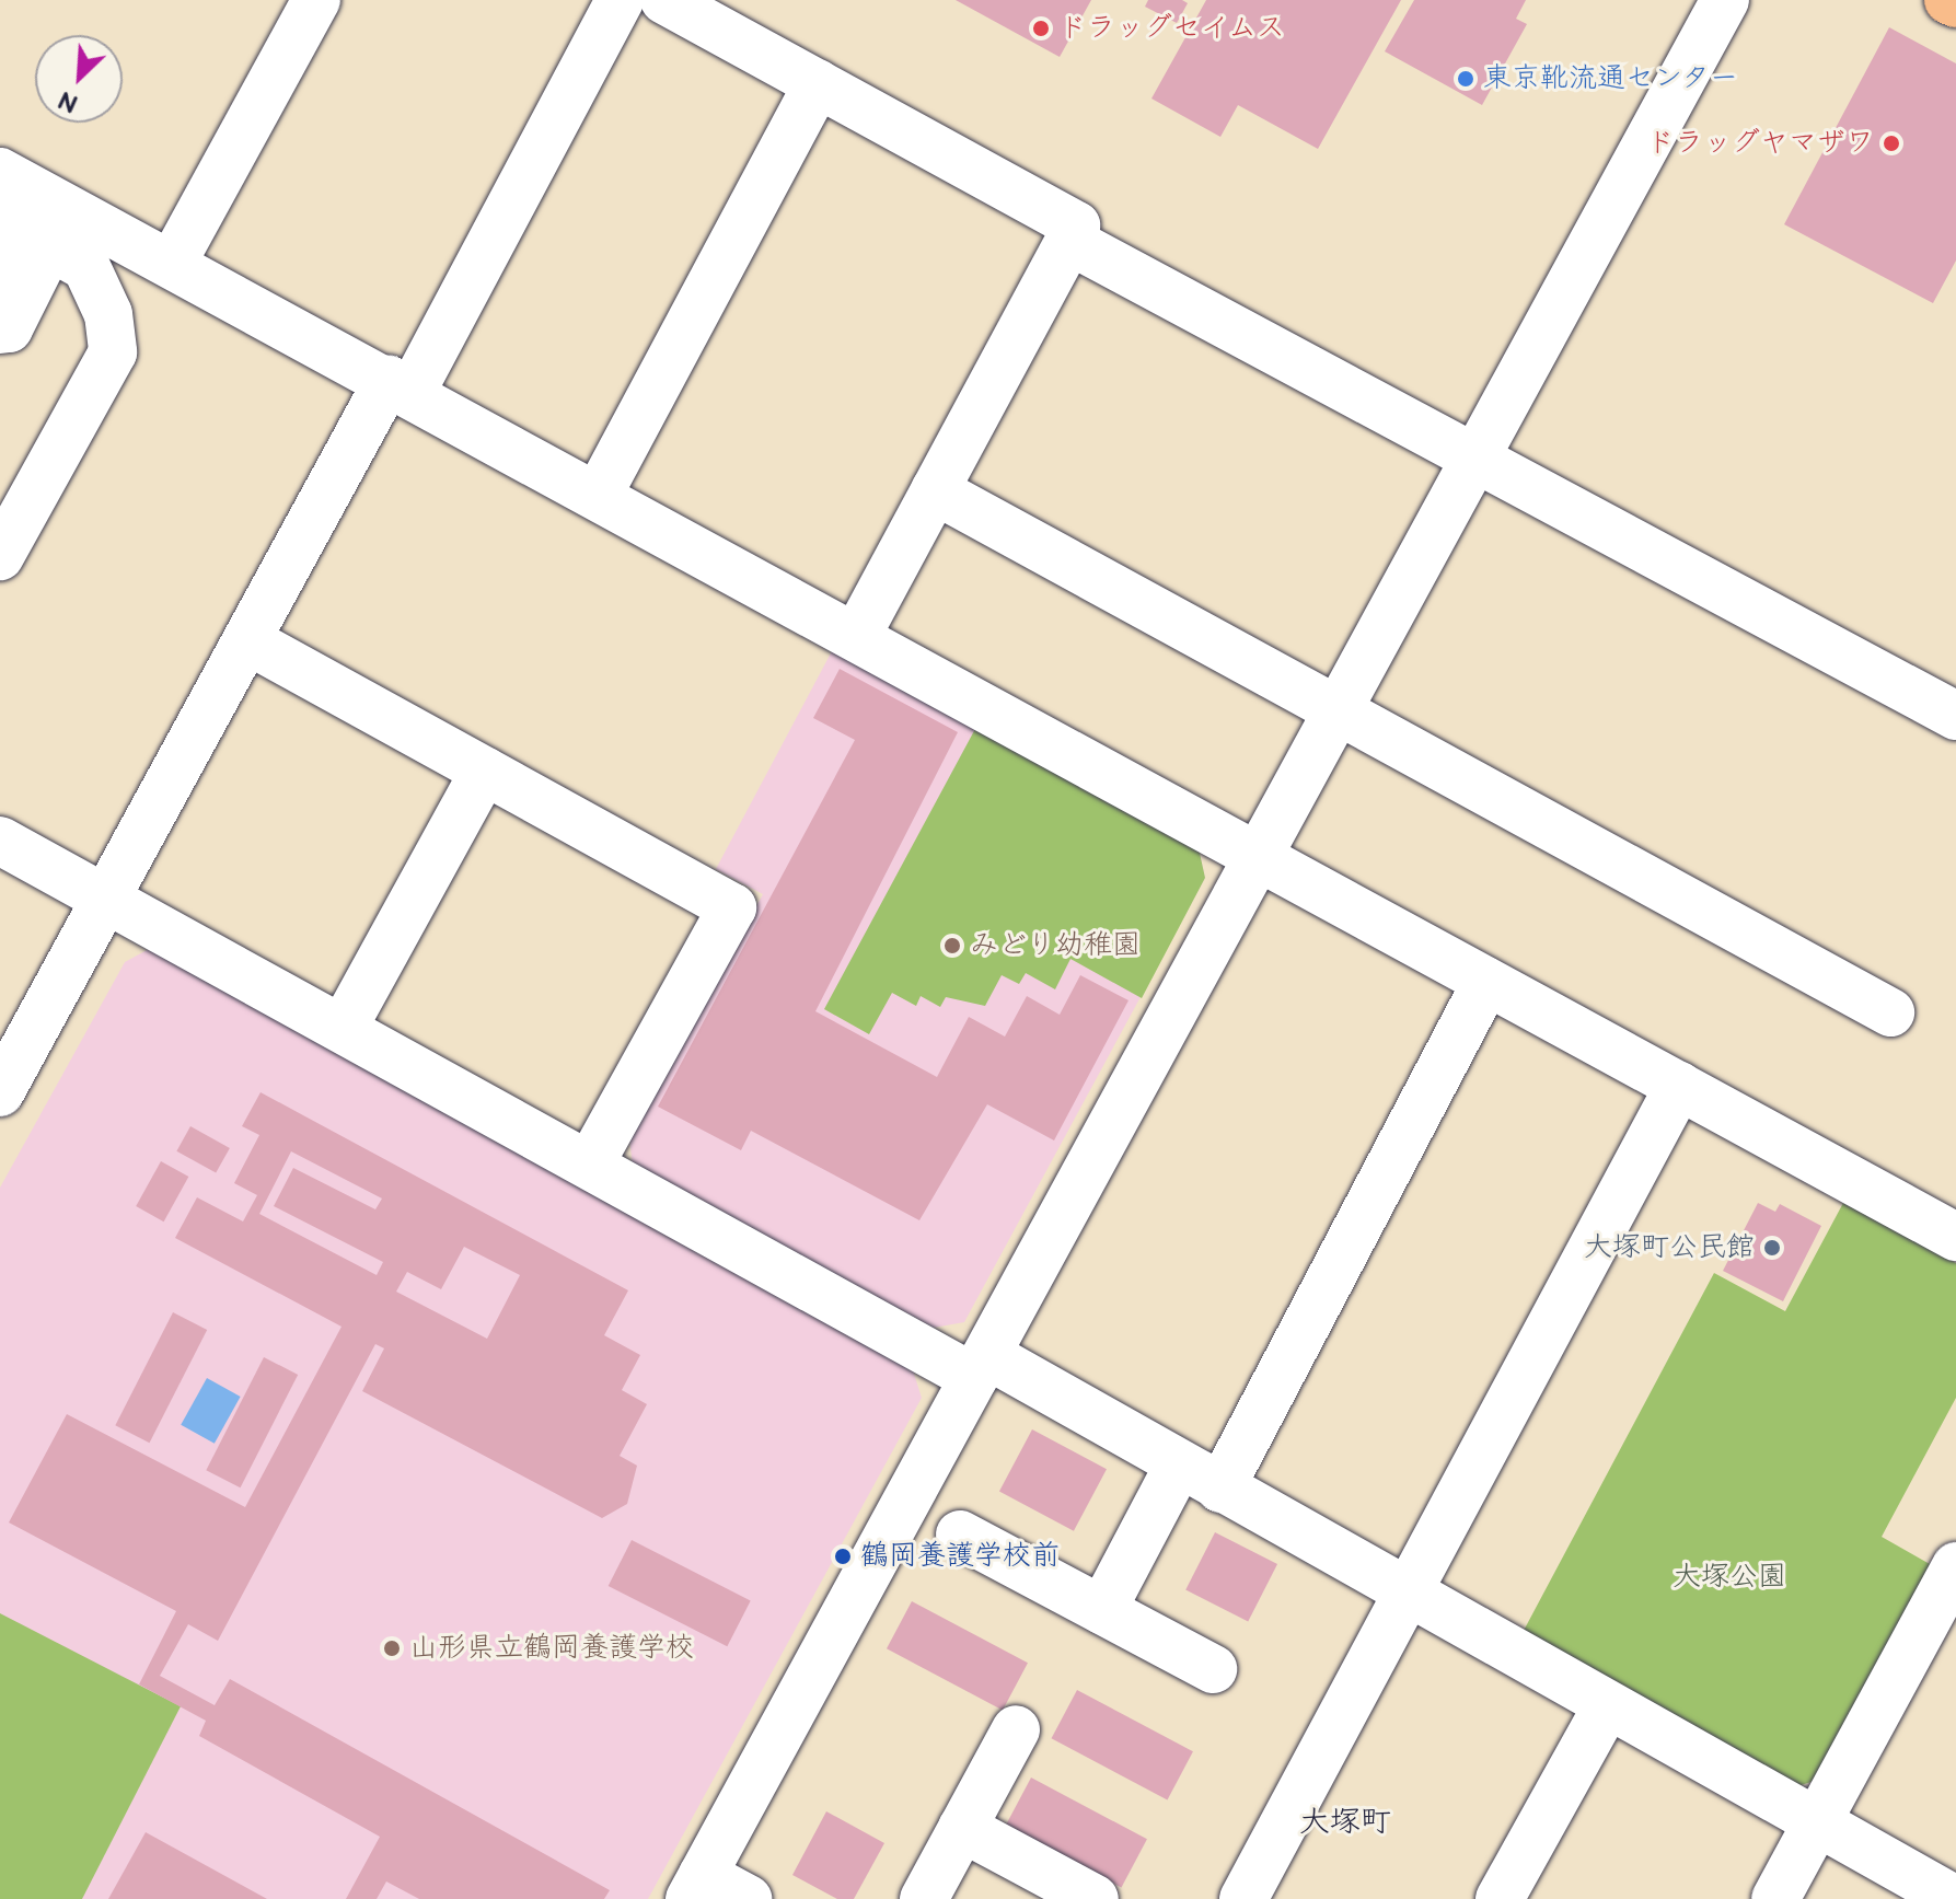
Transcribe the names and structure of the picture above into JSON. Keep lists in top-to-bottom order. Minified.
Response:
{"districts":["大塚町"],"parks":["大塚公園"],"places":["ドラッグセイムス","東京靴流通センター","ドラッグヤマザワ","みどり幼稚園","大塚町公民館","鶴岡養護学校前","山形県立鶴岡養護学校"],"north":"bottom left"}
